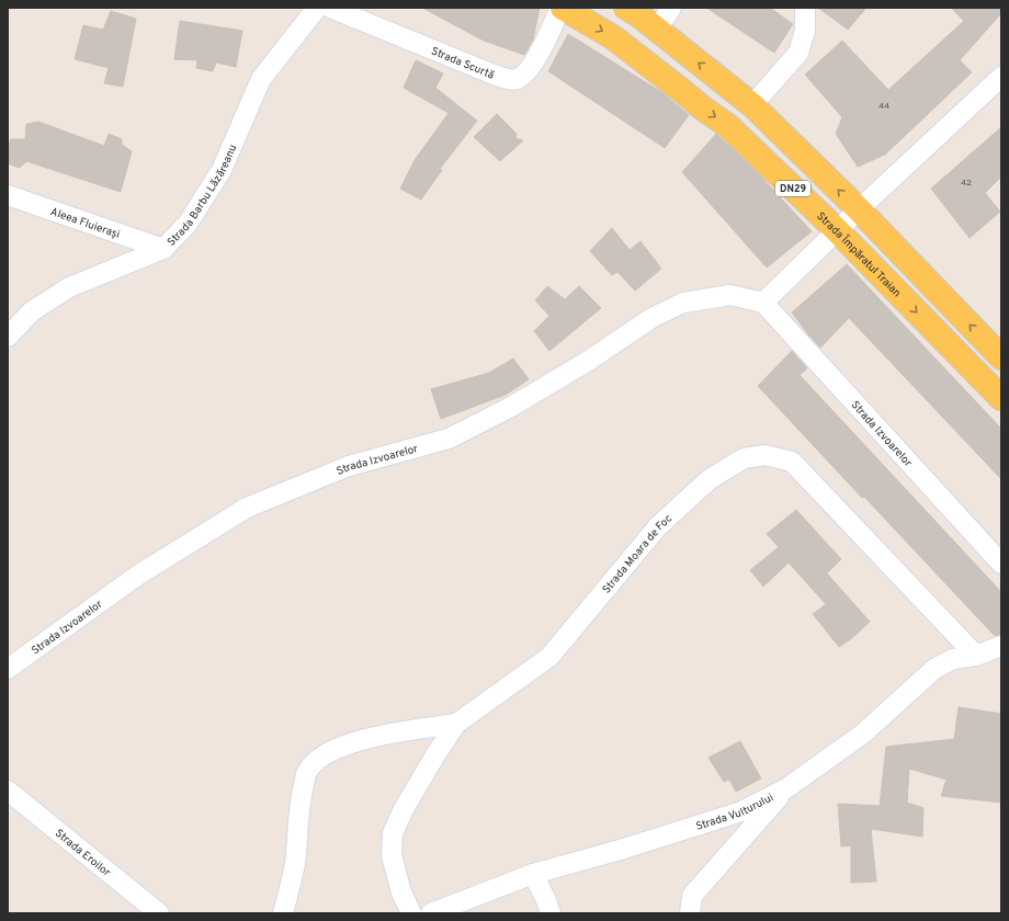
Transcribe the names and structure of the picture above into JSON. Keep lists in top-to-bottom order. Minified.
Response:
{"streets":{"main road":["DN29","Strada Împăratul Traian"],"street":["Strada Scurtă","Strada Barbu Lăzăreanu","Aleea Fluierași","Strada Izvoarelor","Strada Moara de Foc","Strada Vulturului","Strada Eroilor"]},"crossings":[["Strada Scurtă","Strada Împăratul Traian"],["Strada Barbu Lăzăreanu","Aleea Fluierași"],["Strada Moara de Foc","Strada Vulturului"]],"house_numbers":["44","42"]}
